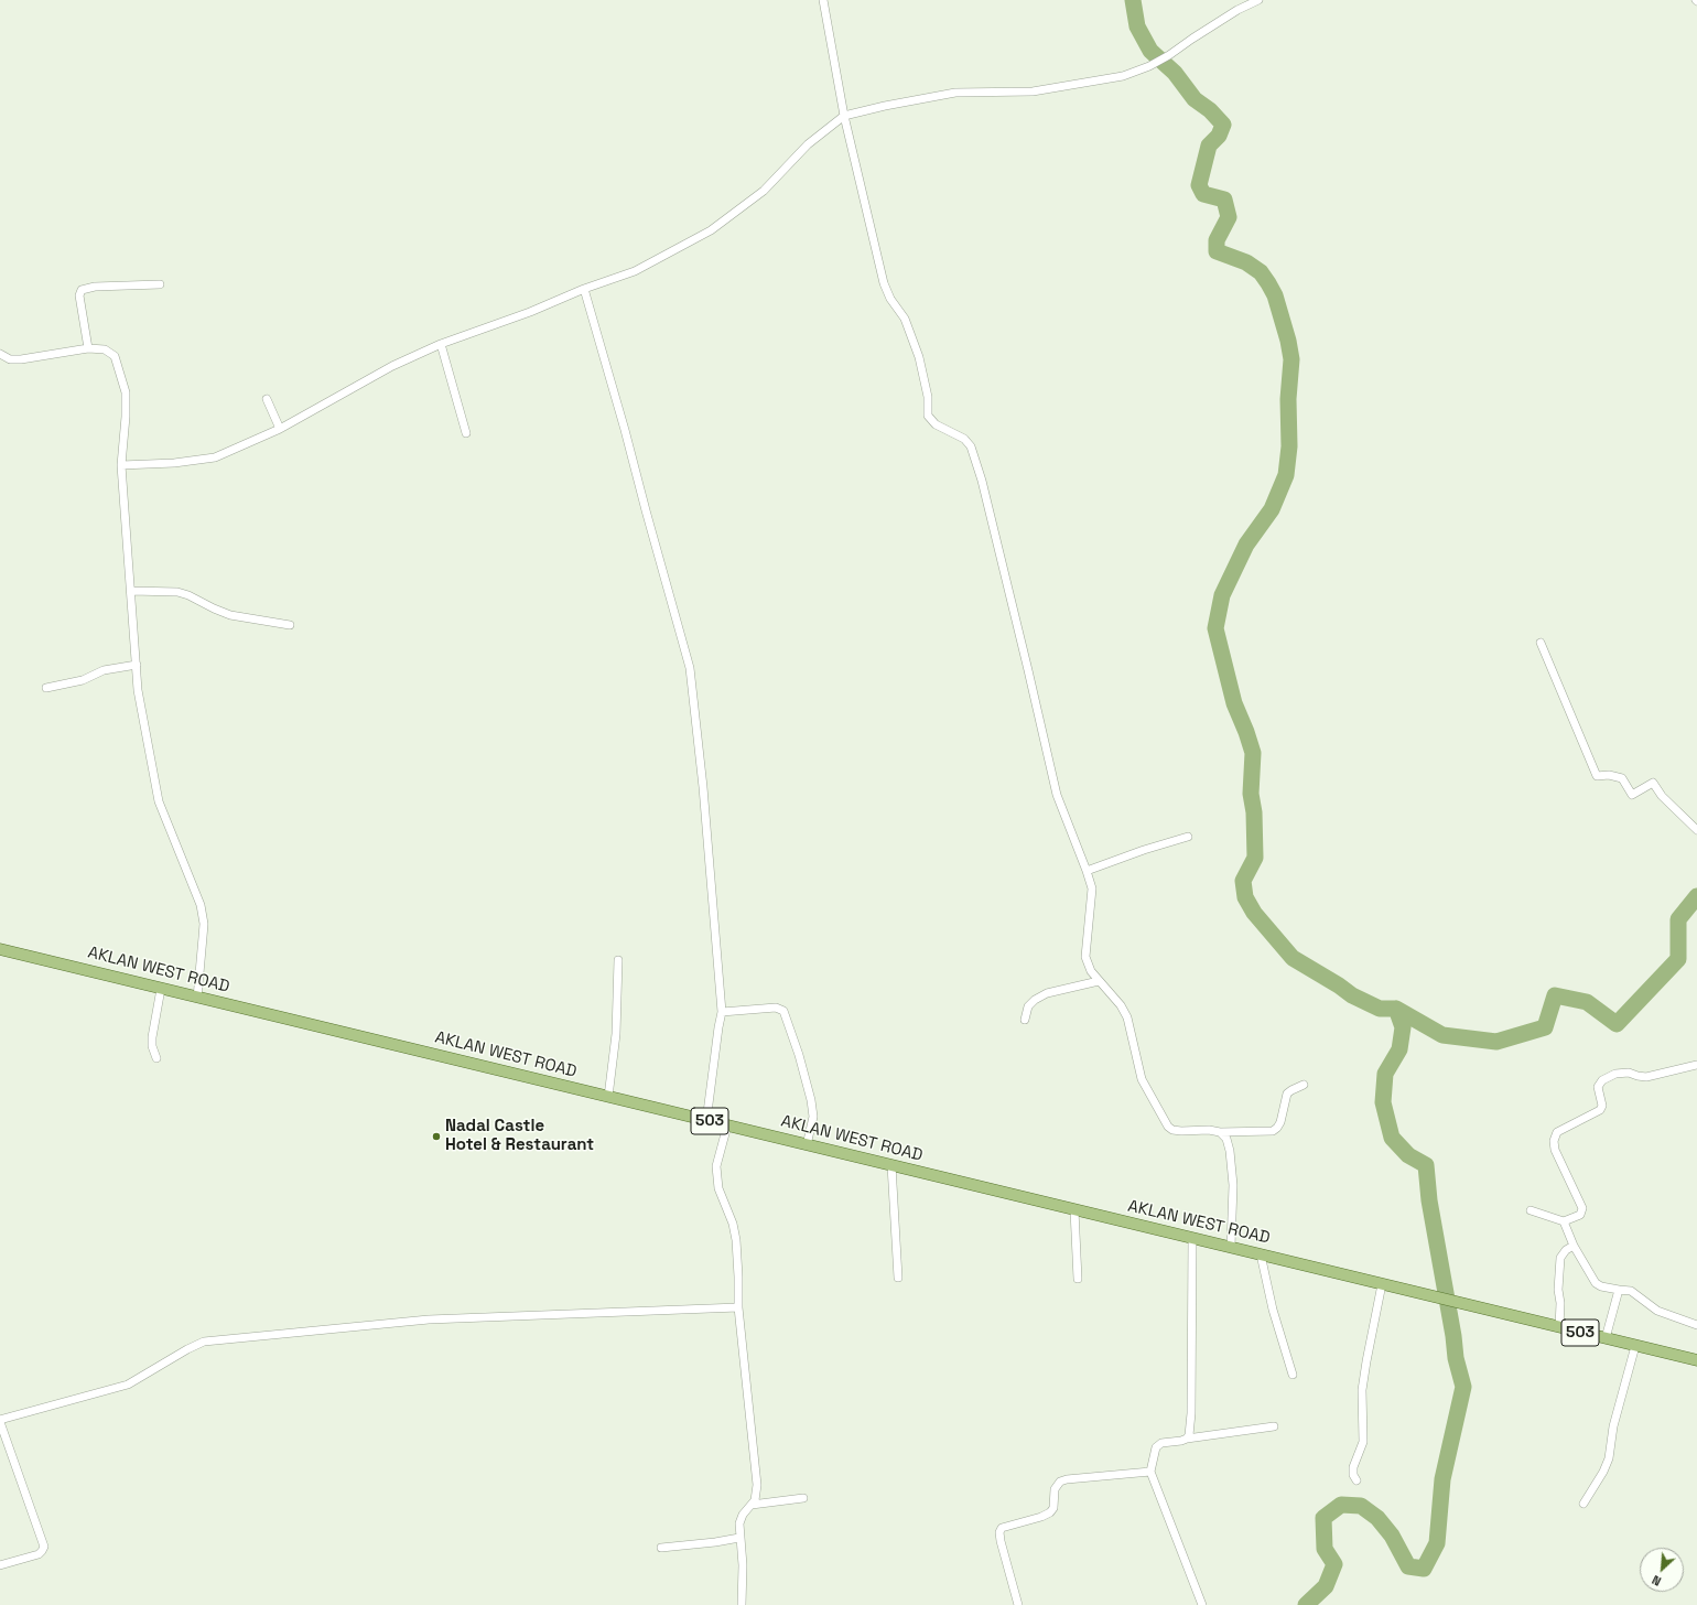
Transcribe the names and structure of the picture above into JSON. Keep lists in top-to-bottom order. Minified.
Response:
{"streets":{"main road":["AKLAN WEST ROAD","503"]},"places":["Nadal Castle Hotel & Restaurant"],"north":"bottom left"}
